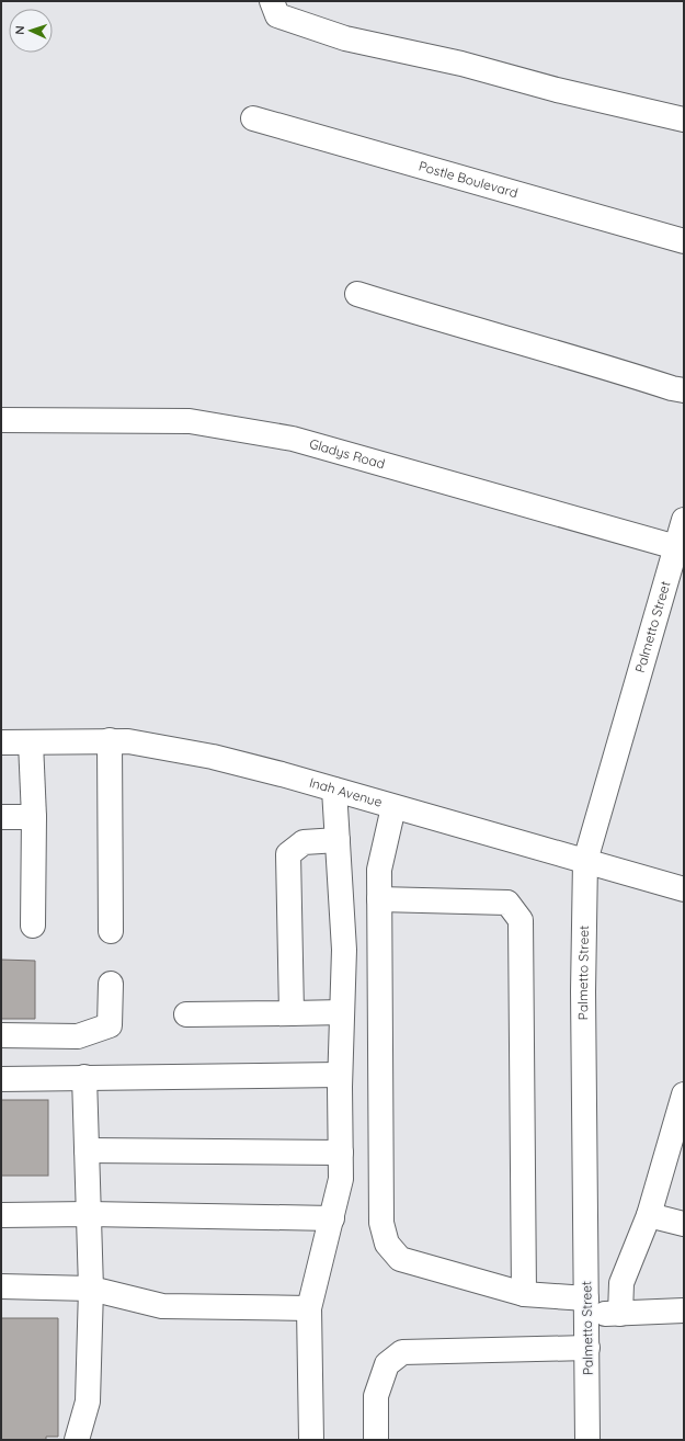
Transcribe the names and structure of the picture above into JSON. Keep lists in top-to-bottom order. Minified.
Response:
{"streets":{"street":["Postle Boulevard","Gladys Road","Palmetto Street","Inah Avenue"]},"crossings":[["Gladys Road","Palmetto Street"],["Palmetto Street","Inah Avenue"]],"north":"left"}
